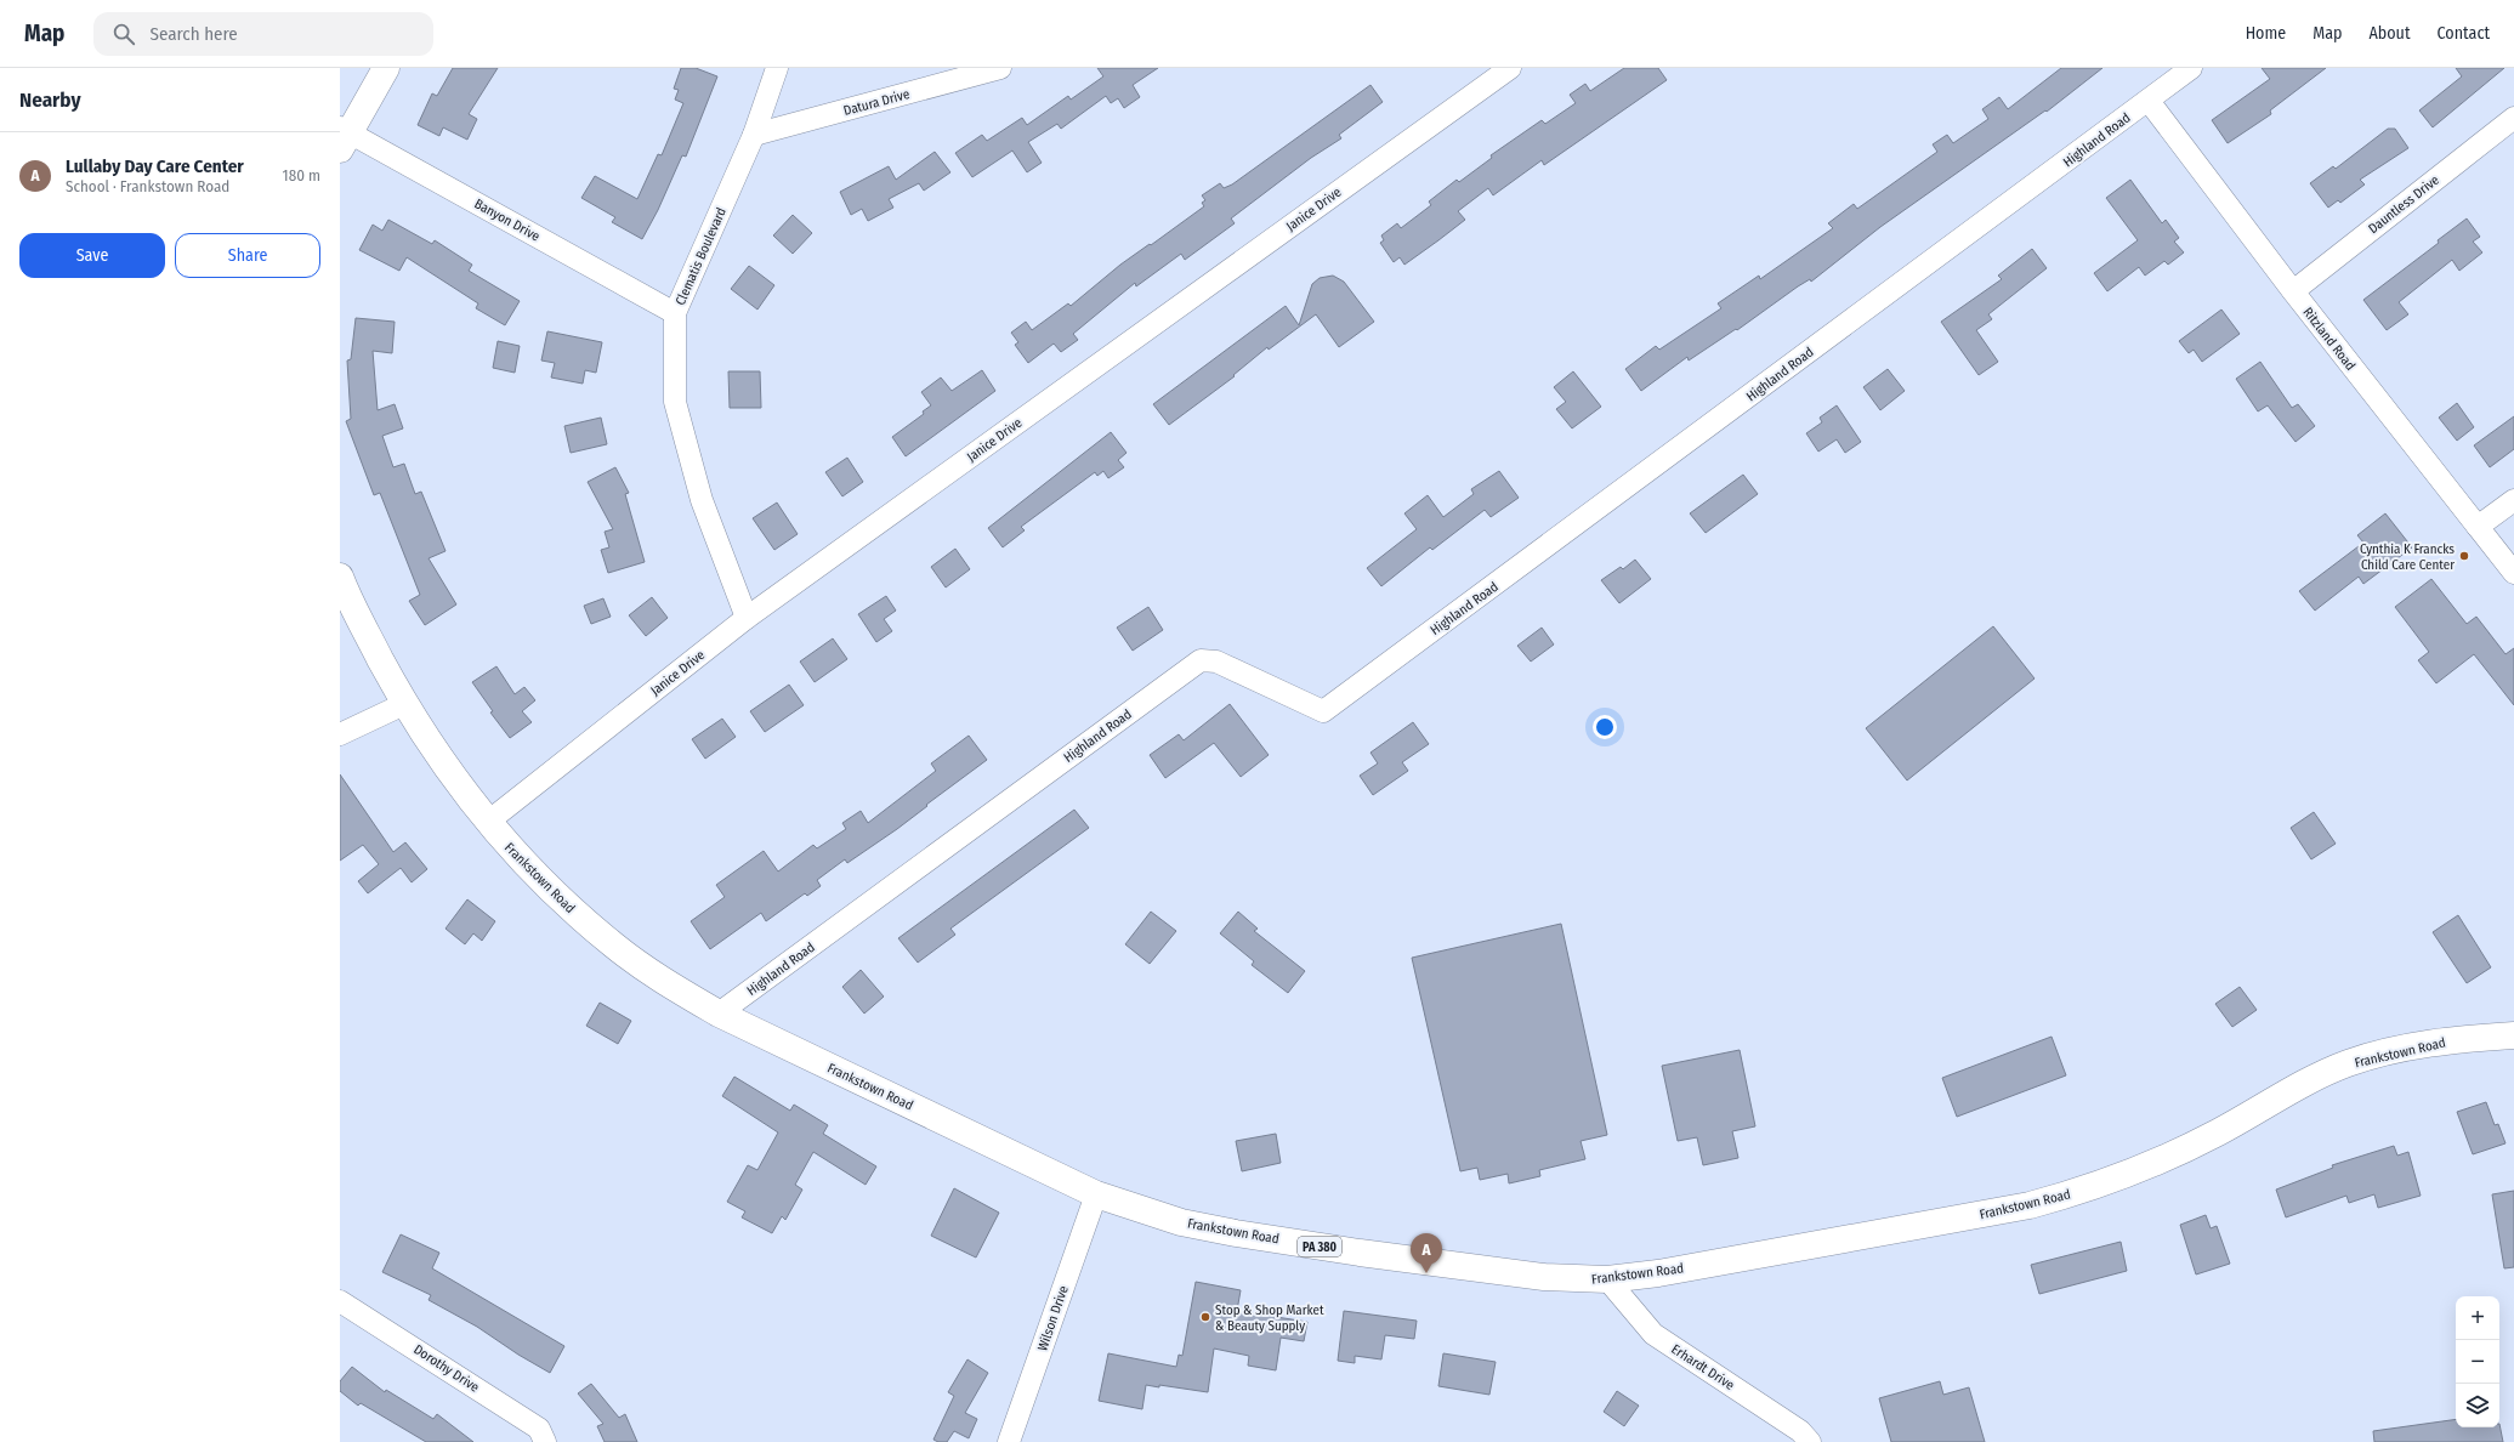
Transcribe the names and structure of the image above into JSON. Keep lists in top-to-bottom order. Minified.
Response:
{"streets":{"main road":["Frankstown Road","PA 380"],"street":["Datura Drive","Highland Road","Dauntless Drive","Janice Drive","Banyon Drive","Clematis Boulevard","Ritzland Road","Wilson Drive","Erhardt Drive","Dorothy Drive"]},"crossings":[["Datura Drive","Clematis Boulevard"],["Highland Road","Ritzland Road"],["Highland Road","Frankstown Road"],["Dauntless Drive","Ritzland Road"],["Janice Drive","Clematis Boulevard"],["Janice Drive","Frankstown Road"],["Banyon Drive","Clematis Boulevard"],["Frankstown Road","Wilson Drive"],["Frankstown Road","Erhardt Drive"]],"places":["Cynthia K Francks Child Care Center","Stop & Shop Market & Beauty Supply"],"page":{"header":"Map","search":"Search here","nav":["Home","Map","About","Contact"],"heading":"Nearby","list":[{"mark":"A","name":"Lullaby Day Care Center","note":"School · Frankstown Road","value":"180 m"}],"buttons":["Save","Share"],"pins":"A","map_buttons":["+","−"]}}
